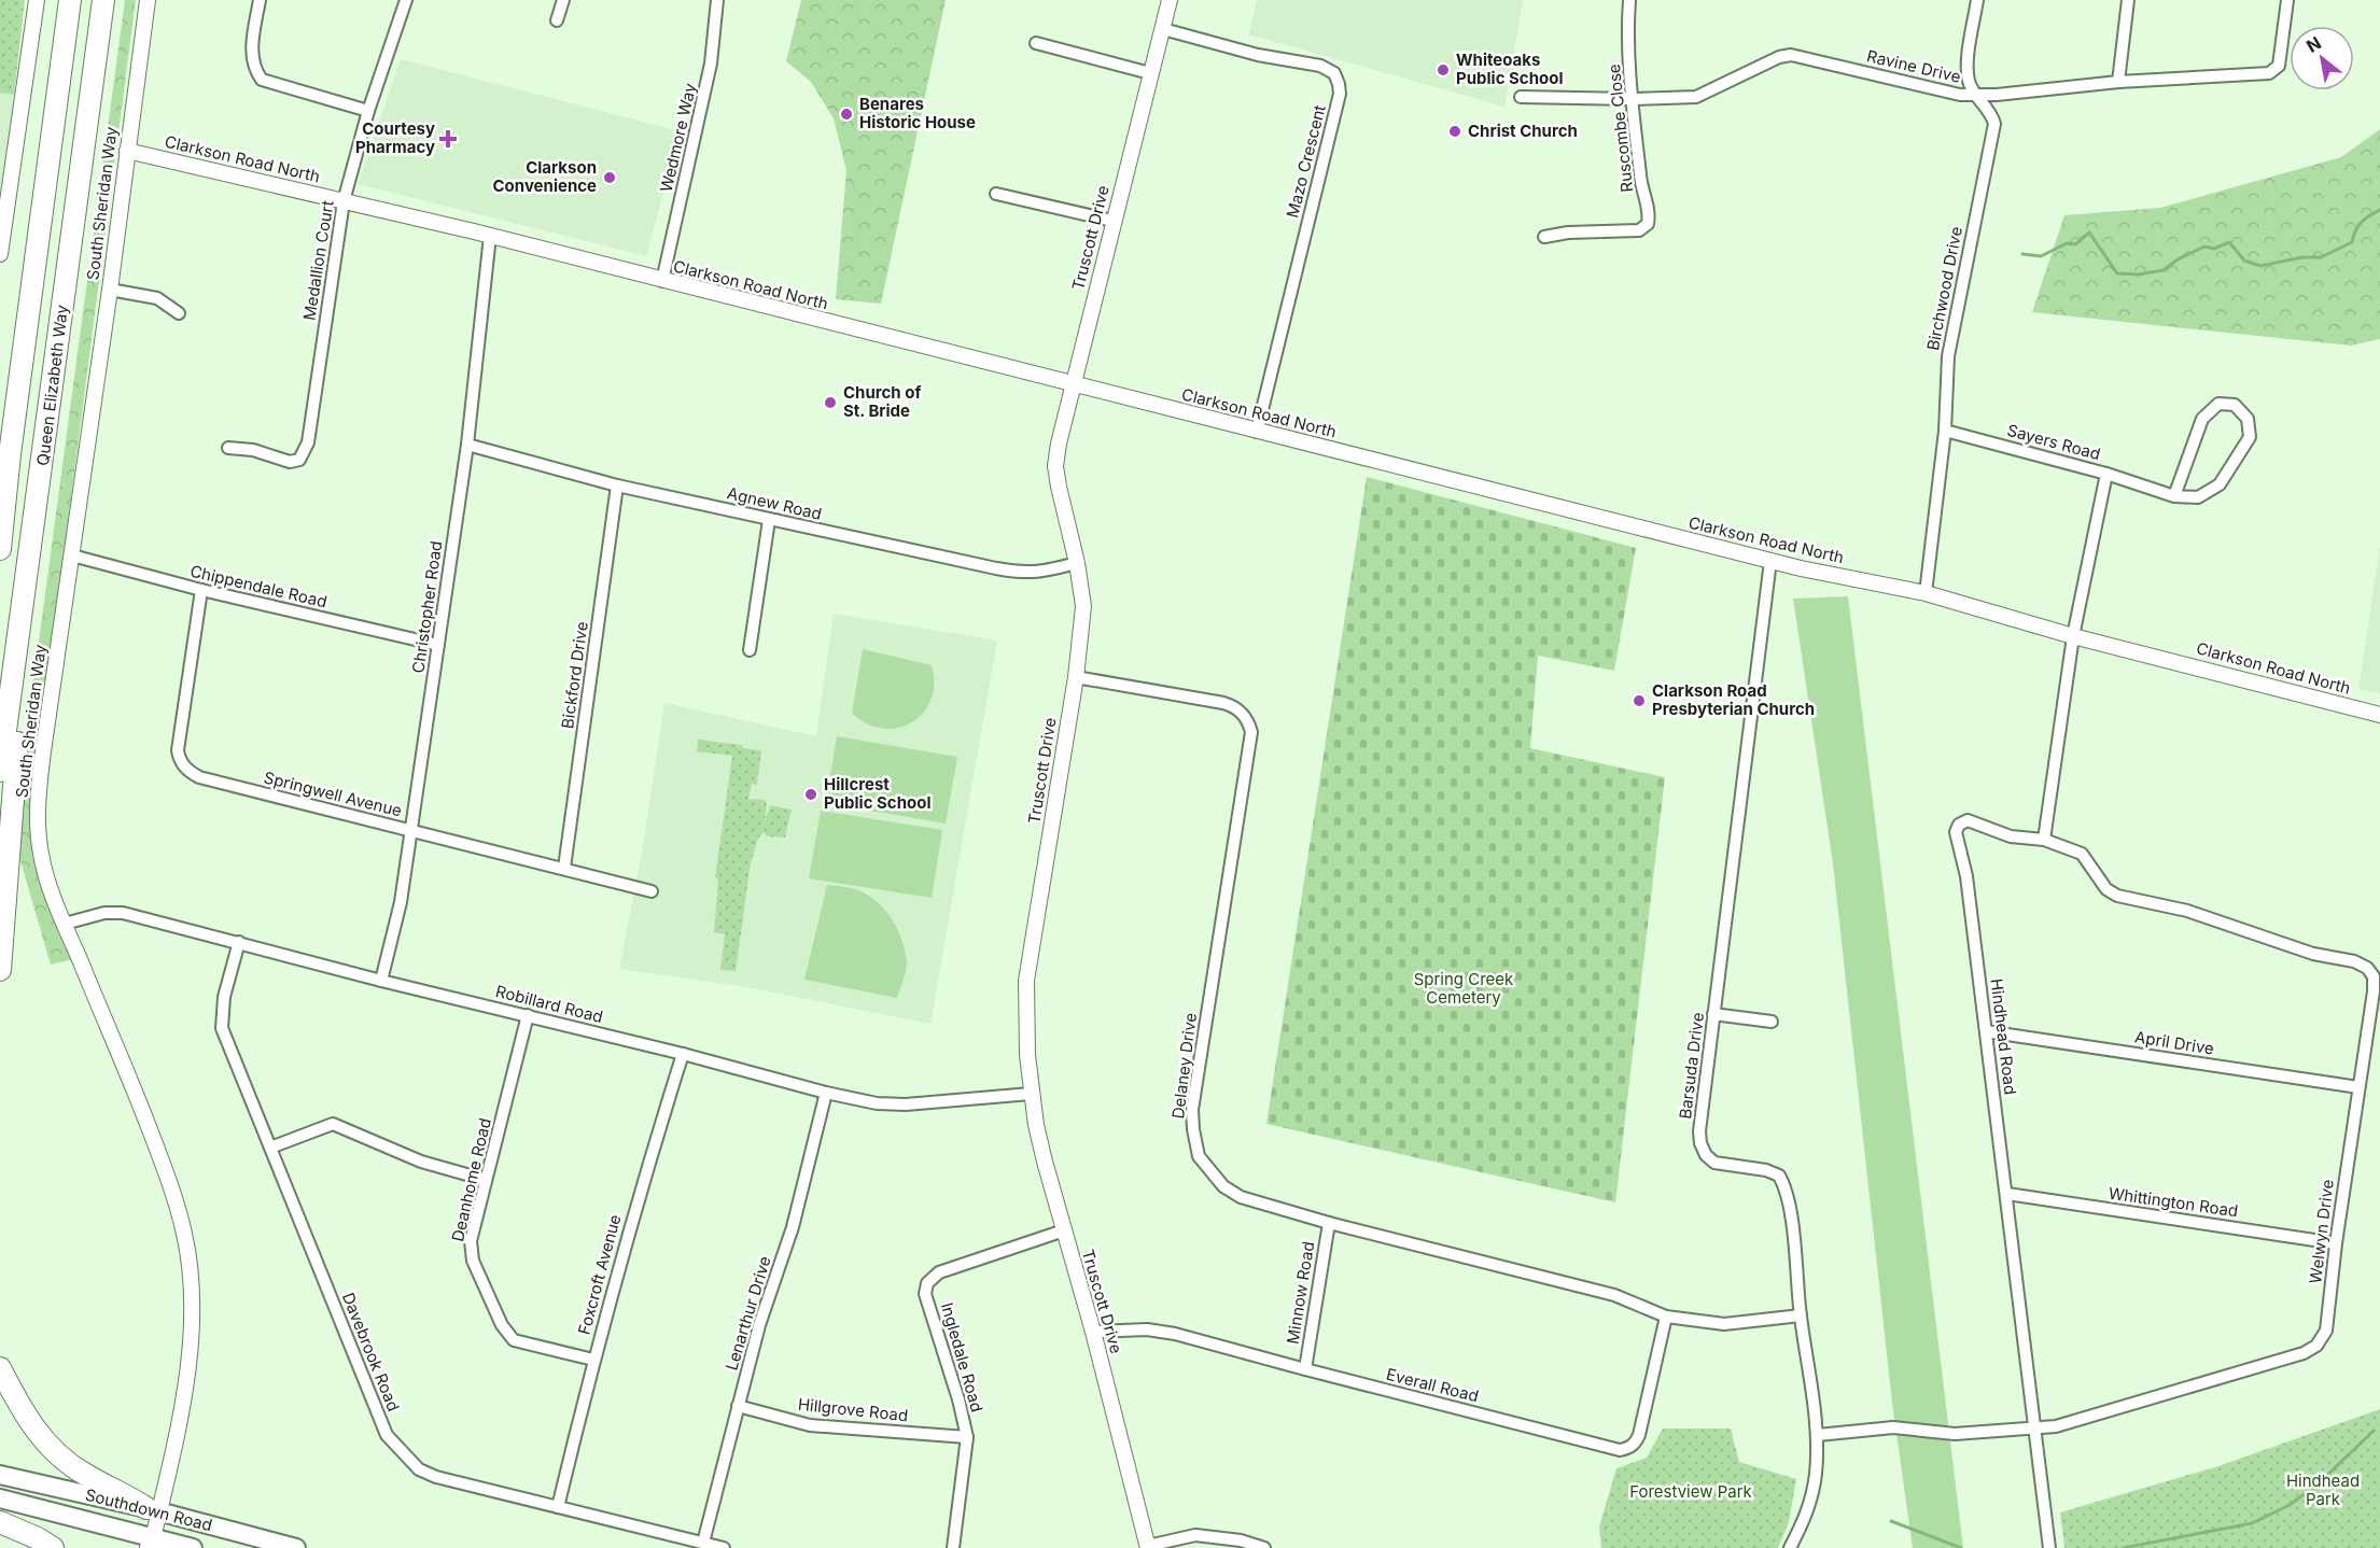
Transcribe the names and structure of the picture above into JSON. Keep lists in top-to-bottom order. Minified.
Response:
{"streets":{"highway":["Queen Elizabeth Way"],"main road":["Southdown Road"],"street":["Ravine Drive","Ruscombe Close","Wedmore Way","Clarkson Road North","Mazo Crescent","South Sheridan Way","Truscott Drive","Medallion Court","Birchwood Drive","Sayers Road","Agnew Road","Chippendale Road","Christopher Road","Bickford Drive","Springwell Avenue","Robillard Road","Hindhead Road","April Drive","Delaney Drive","Barsuda Drive","Deanhome Road","Whittington Road","Welwyn Drive","Foxcroft Avenue","Minnow Road","Lenarthur Drive","Davebrook Road","Ingledale Road","Everall Road","Hillgrove Road"]},"crossings":[["Ravine Drive","Ruscombe Close"],["Ravine Drive","Birchwood Drive"],["Wedmore Way","Clarkson Road North"],["Clarkson Road North","Mazo Crescent"],["Clarkson Road North","South Sheridan Way"],["Clarkson Road North","Truscott Drive"],["Clarkson Road North","Medallion Court"],["Clarkson Road North","Birchwood Drive"],["Clarkson Road North","Sayers Road"],["Clarkson Road North","Christopher Road"],["Clarkson Road North","Barsuda Drive"],["Mazo Crescent","Truscott Drive"],["South Sheridan Way","Chippendale Road"],["South Sheridan Way","Robillard Road"],["South Sheridan Way","Southdown Road"],["Truscott Drive","Agnew Road"],["Truscott Drive","Robillard Road"],["Truscott Drive","Delaney Drive"],["Truscott Drive","Ingledale Road"],["Truscott Drive","Everall Road"],["Birchwood Drive","Sayers Road"],["Agnew Road","Christopher Road"],["Agnew Road","Bickford Drive"],["Chippendale Road","Christopher Road"],["Chippendale Road","Springwell Avenue"],["Christopher Road","Springwell Avenue"],["Christopher Road","Robillard Road"],["Bickford Drive","Springwell Avenue"],["Robillard Road","Deanhome Road"],["Robillard Road","Foxcroft Avenue"],["Robillard Road","Lenarthur Drive"],["Robillard Road","Davebrook Road"],["Hindhead Road","April Drive"],["Hindhead Road","Whittington Road"],["Hindhead Road","Welwyn Drive"],["April Drive","Welwyn Drive"],["Delaney Drive","Barsuda Drive"],["Delaney Drive","Minnow Road"],["Delaney Drive","Everall Road"],["Barsuda Drive","Welwyn Drive"],["Deanhome Road","Foxcroft Avenue"],["Whittington Road","Welwyn Drive"],["Foxcroft Avenue","Davebrook Road"],["Minnow Road","Everall Road"],["Lenarthur Drive","Davebrook Road"],["Lenarthur Drive","Hillgrove Road"],["Ingledale Road","Hillgrove Road"]],"parks":["Spring Creek Cemetery","Hindhead Park","Forestview Park"],"places":{"other":["Whiteoaks Public School","Benares Historic House","Christ Church","Clarkson Convenience","Church of St. Bride","Clarkson Road Presbyterian Church","Hillcrest Public School"],"health":["Courtesy Pharmacy"]},"north":"top left"}
